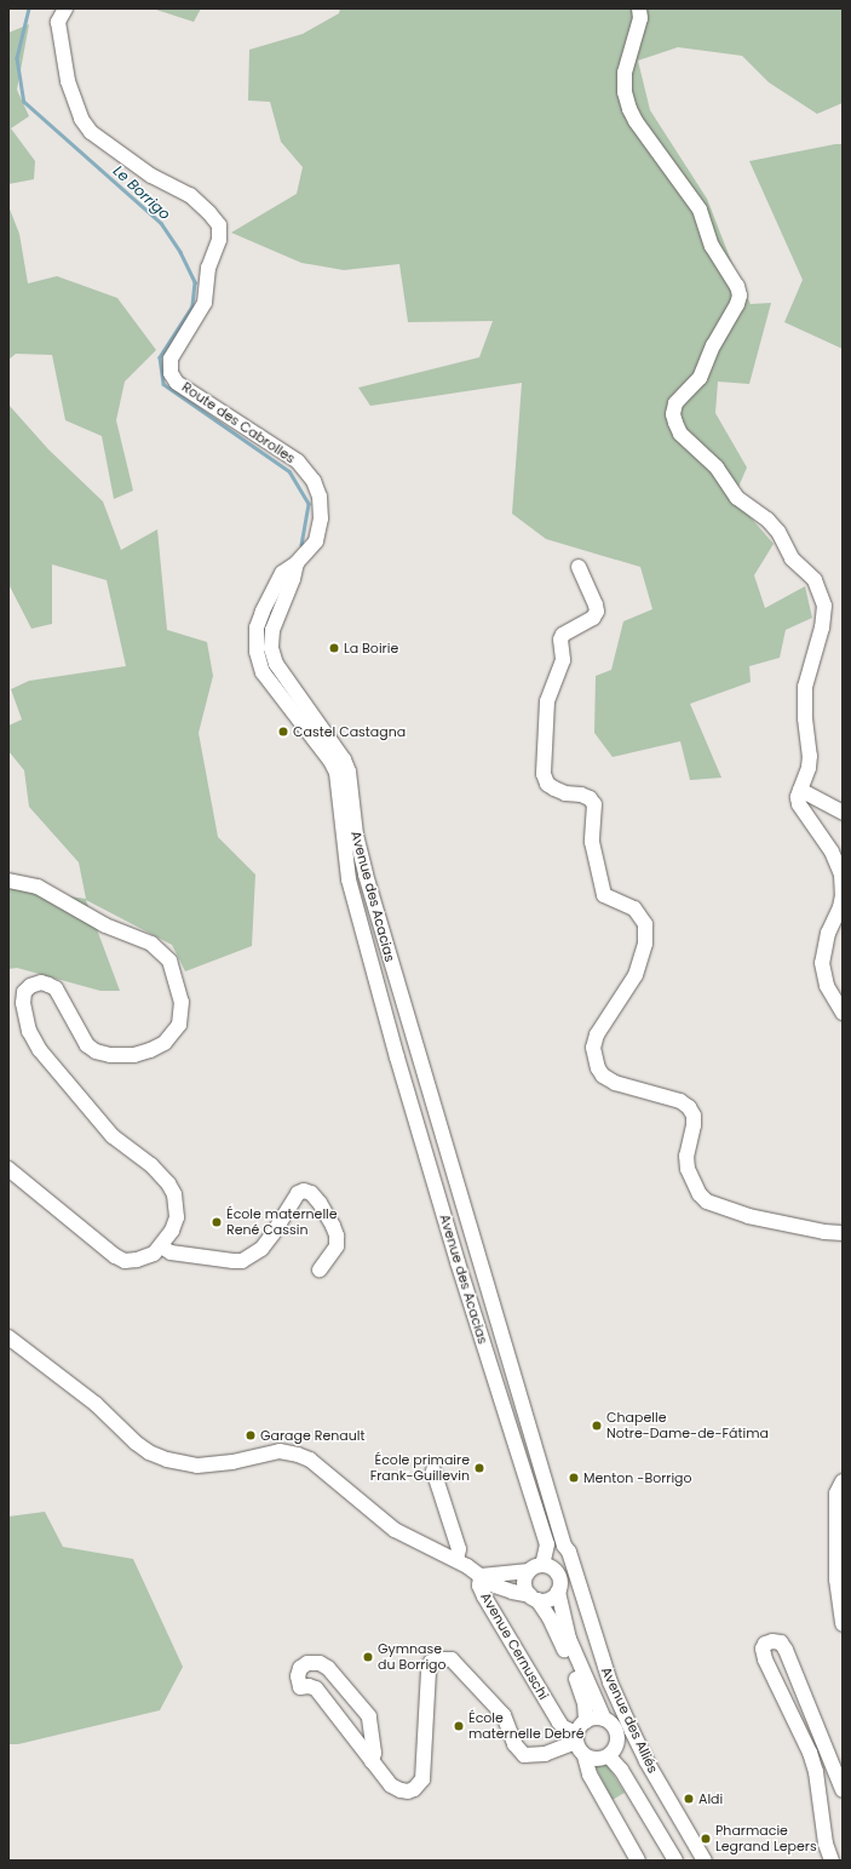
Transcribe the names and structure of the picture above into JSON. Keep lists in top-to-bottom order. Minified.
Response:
{"streets":{"street":["Route des Cabrolles","Avenue des Acacias","Avenue Cernuschi","Avenue des Alliés"]},"crossings":[["Route des Cabrolles","Avenue des Acacias"],["Avenue des Acacias","Avenue des Alliés"]],"water":["Le Borrigo"],"places":["La Boirie","Castel Castagna","École maternelle René Cassin","Chapelle Notre-Dame-de-Fátima","Garage Renault","École primaire Frank-Guillevin","Menton -Borrigo","Gymnase du Borrigo","École maternelle Debré","Aldi","Pharmacie Legrand Lepers"]}
